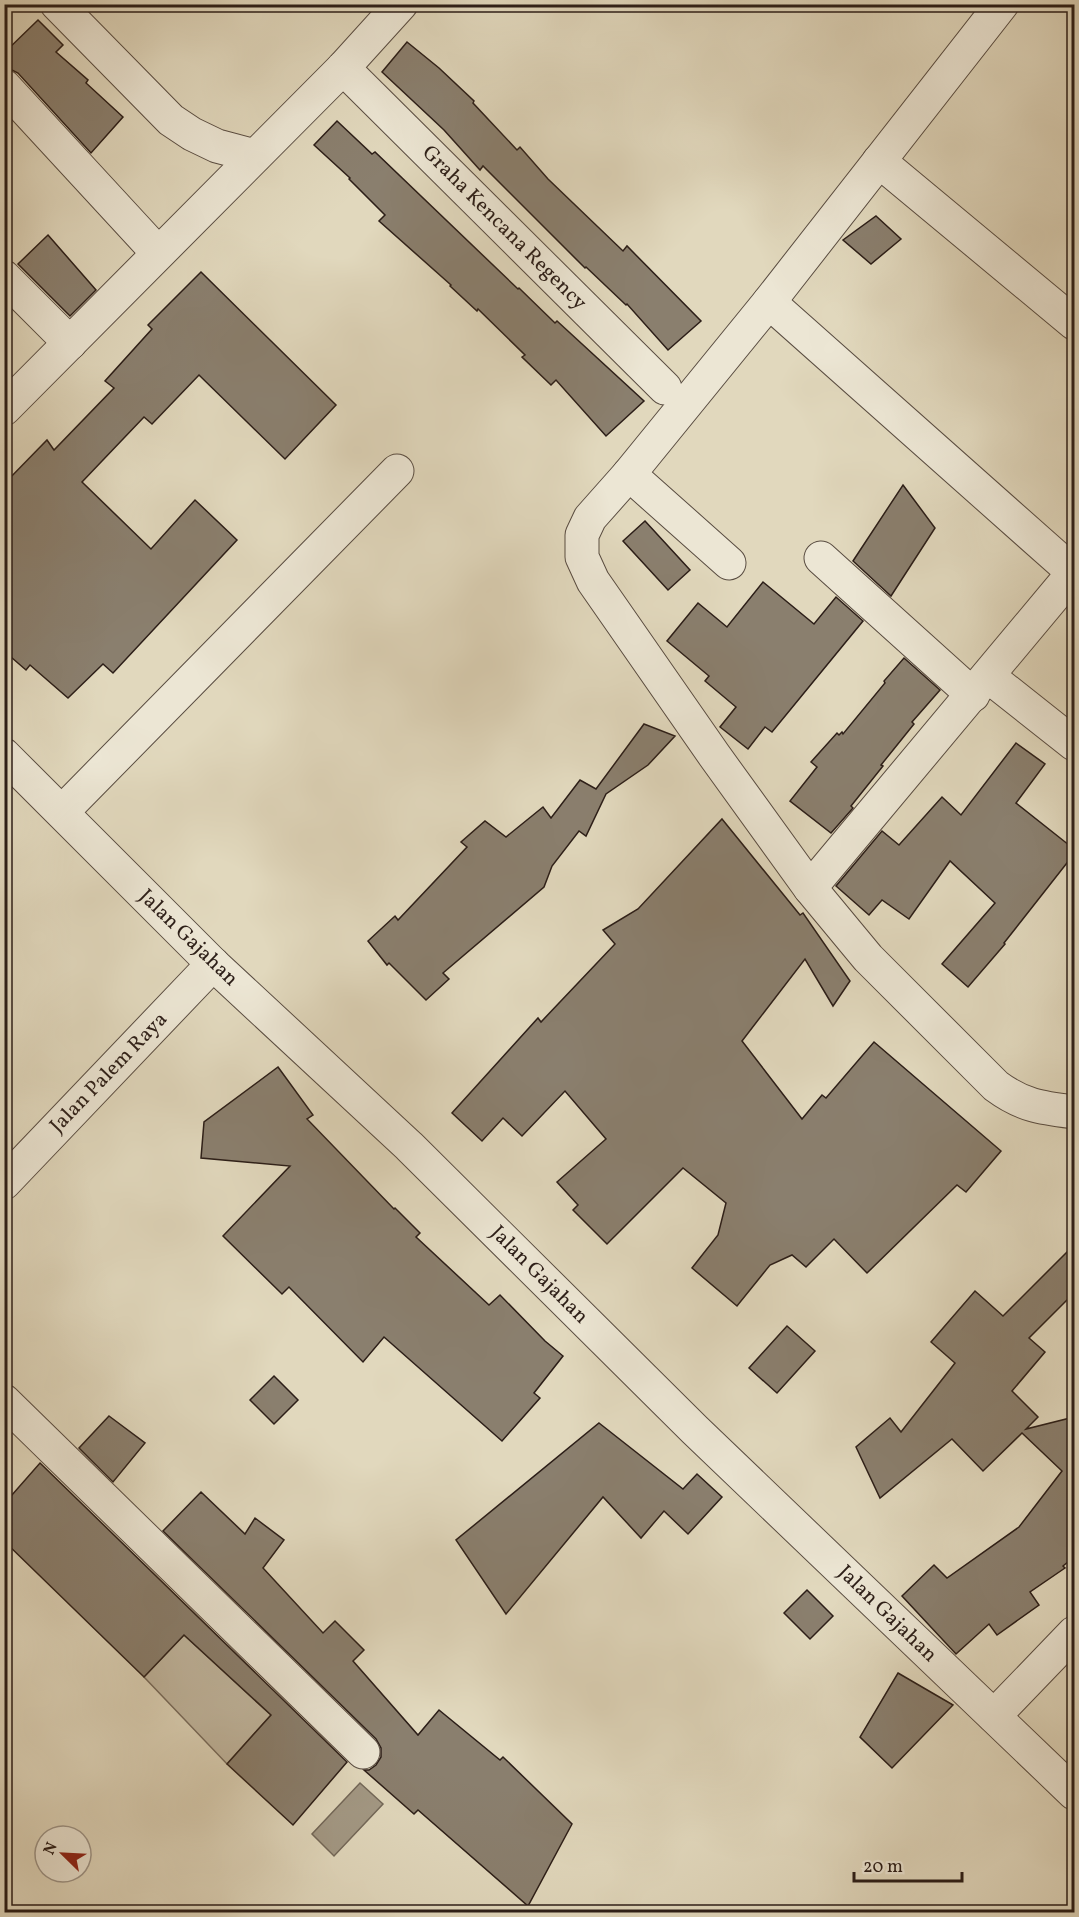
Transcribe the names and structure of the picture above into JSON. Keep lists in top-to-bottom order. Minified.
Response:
{"streets":{"street":["Graha Kencana Regency","Jalan Gajahan","Jalan Palem Raya"]},"crossings":[["Jalan Gajahan","Jalan Palem Raya"]],"scale_bar":"20 m","north":"top left"}
